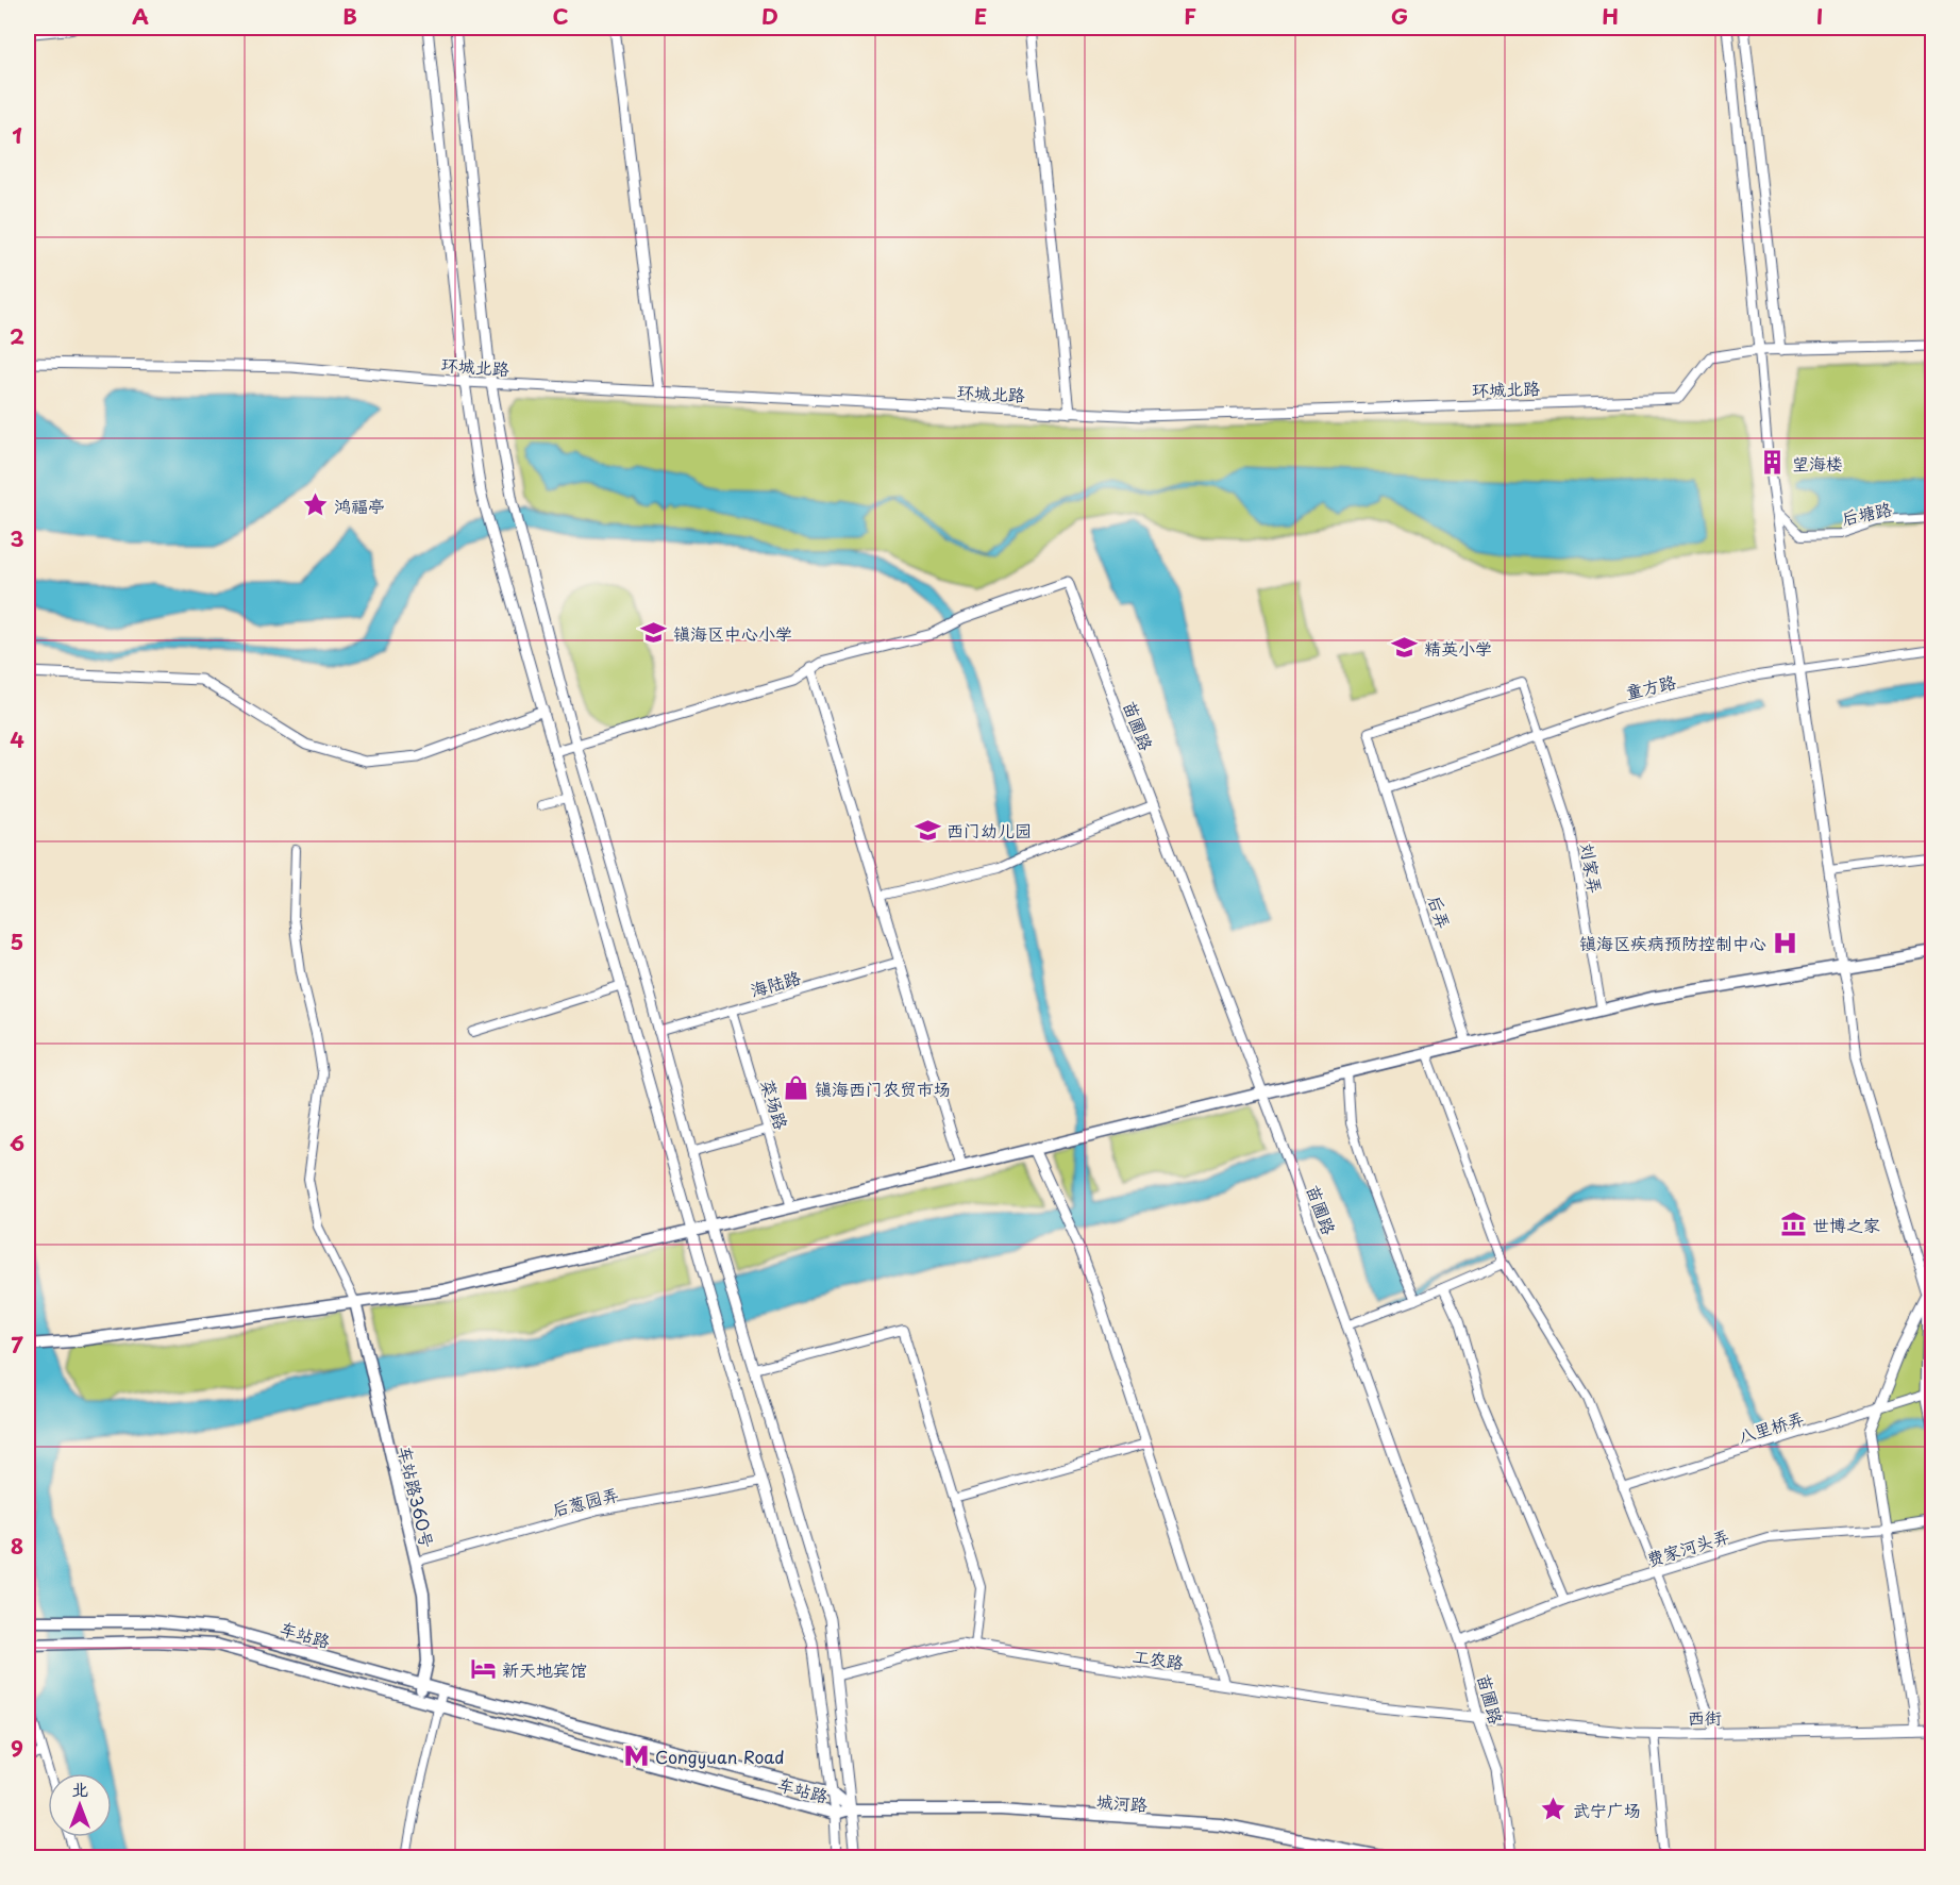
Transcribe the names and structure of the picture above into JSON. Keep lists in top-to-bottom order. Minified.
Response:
{"streets":{"main road":["车站路360号","车站路","城河路"],"street":["环城北路","后塘路","童方路","苗圃路","刘家弄","后弄","海陆路","菜场路","八里桥弄","后葱园弄","费家河头弄","工农路","西街"]},"crossings":[["童方路","刘家弄"],["童方路","后弄"],["苗圃路","费家河头弄"],["苗圃路","工农路"],["苗圃路","西街"],["刘家弄","后弄"],["海陆路","菜场路"],["车站路360号","后葱园弄"],["车站路360号","车站路"],["车站路","城河路"],["工农路","西街"]],"places":{"building":["望海楼"],"place":["鸿福亭","武宁广场"],"school or university":["镇海区中心小学","精英小学","西门幼儿园"],"hospital":["镇海区疾病预防控制中心"],"shop":["镇海西门农贸市场"],"museum":["世博之家"],"hotel":["新天地宾馆"],"metro station":["Congyuan Road"]},"north":"top","grid":{"columns":["A","B","C","D","E","F","G","H","I"],"rows":["1","2","3","4","5","6","7","8","9"]}}
